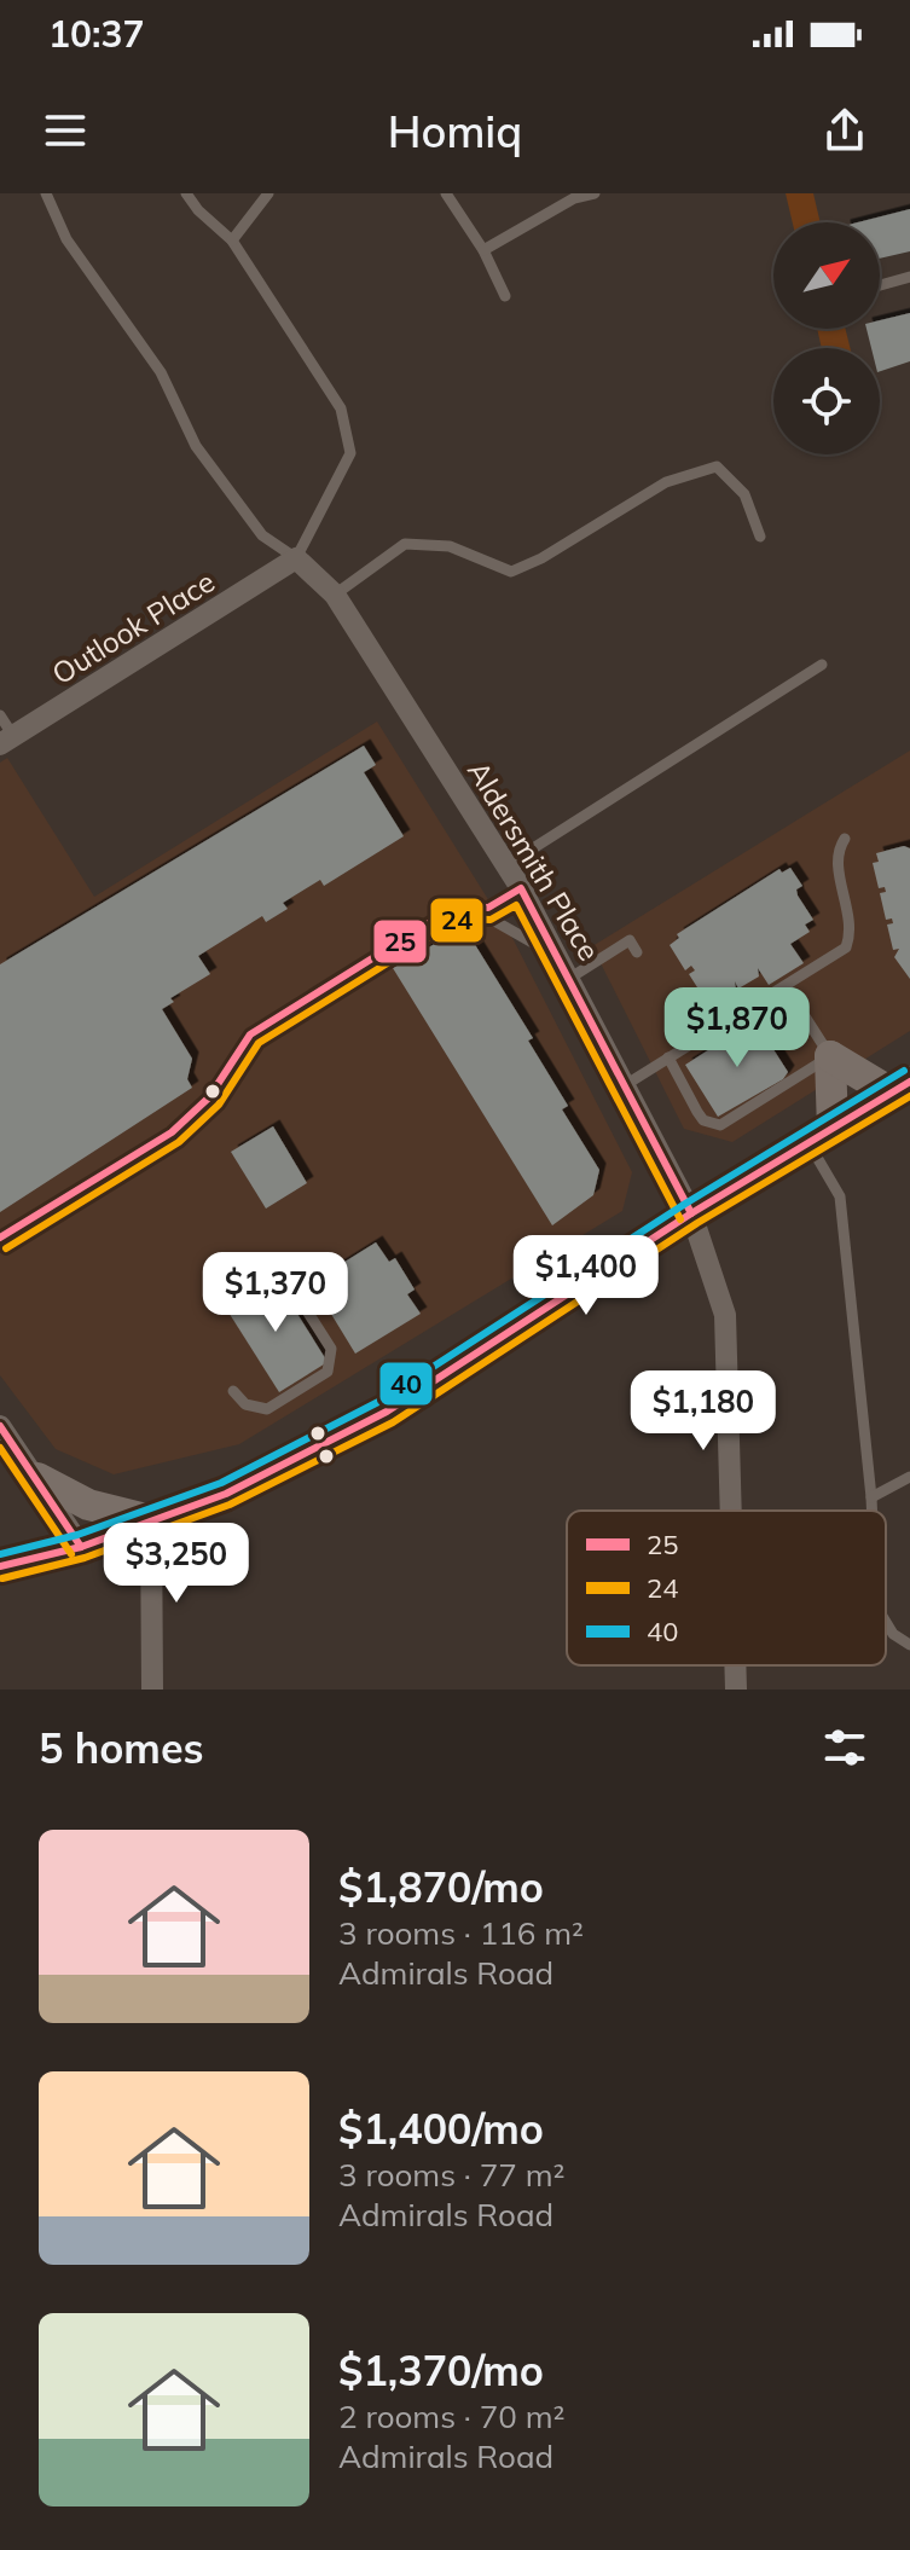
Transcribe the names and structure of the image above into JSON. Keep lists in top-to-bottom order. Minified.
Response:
{"streets":{"street":["Outlook Place","Aldersmith Place"]},"crossings":[["Outlook Place","Aldersmith Place"]],"lines":["transit line 25","transit line 24","transit line 40"],"legend":["25","24","40"],"north":"top right","page":{"status":"10:37","header":"Homiq","price":["$1,870","$1,400","$1,370","$1,180","$3,250"],"heading":"5 homes","list":[{"name":"$1,870/mo","note":"3 rooms · 116 m² · Admirals Road"},{"name":"$1,400/mo","note":"3 rooms · 77 m² · Admirals Road"},{"name":"$1,370/mo","note":"2 rooms · 70 m² · Admirals Road"}]}}
